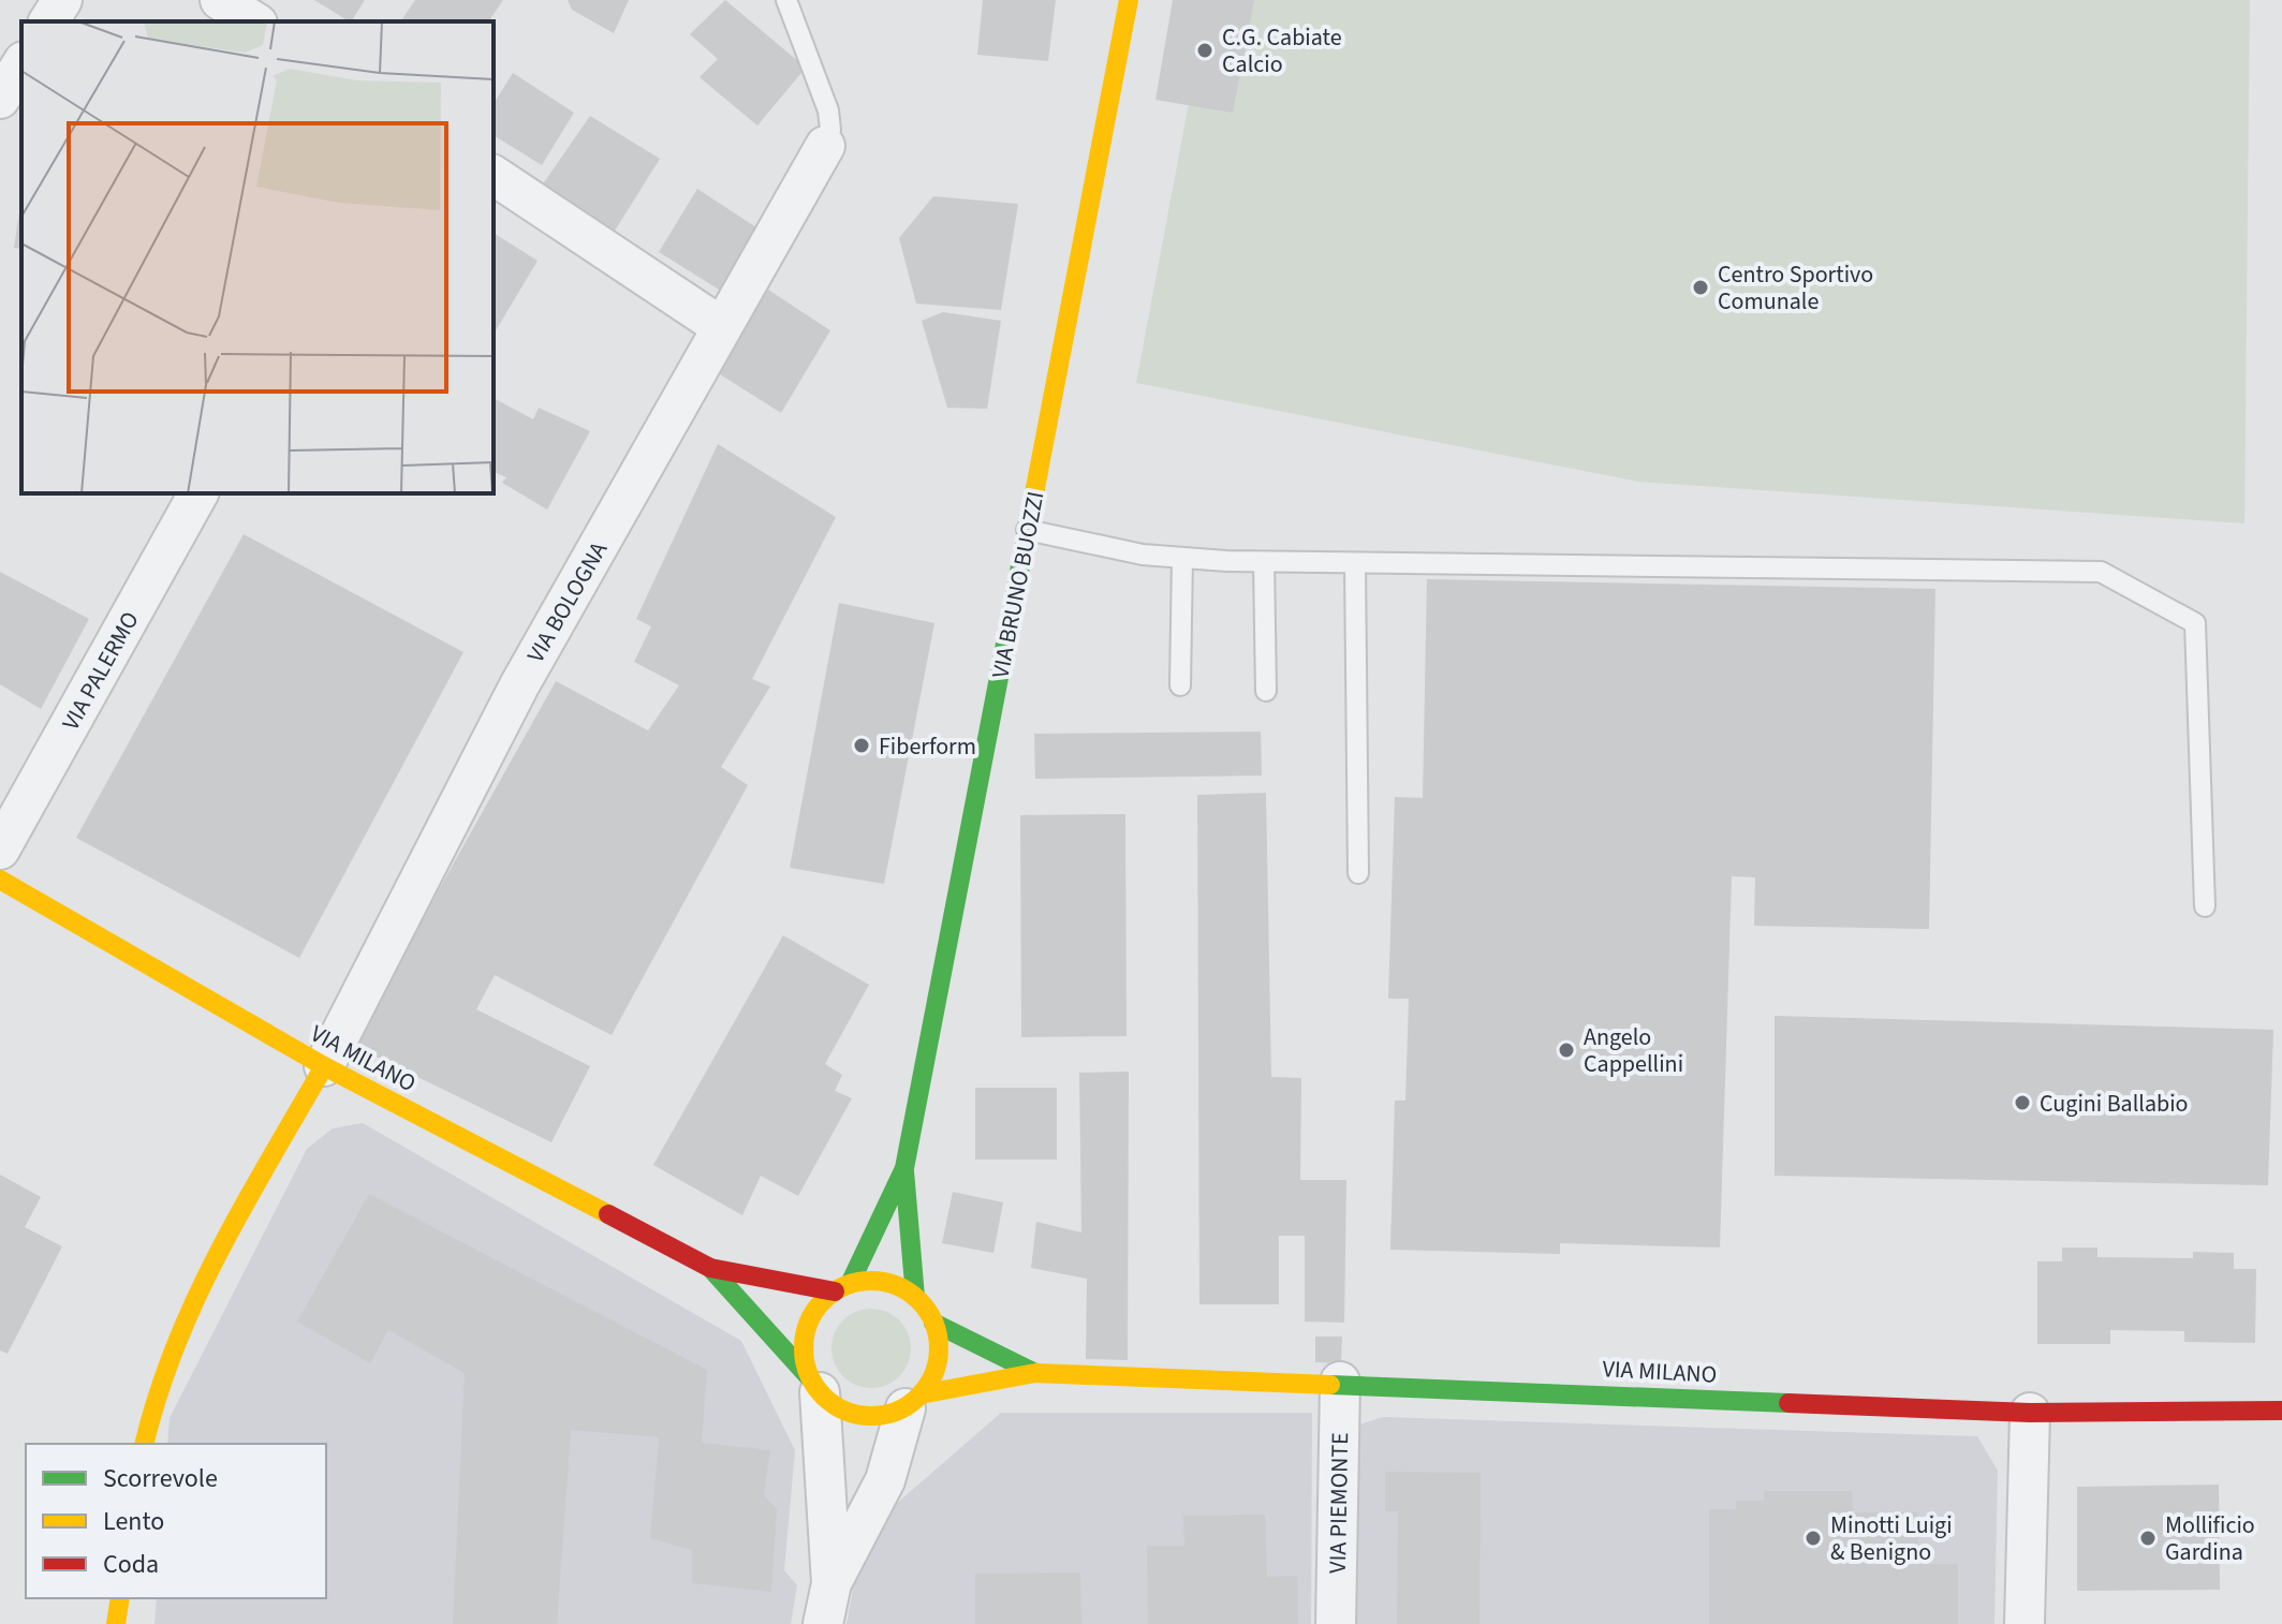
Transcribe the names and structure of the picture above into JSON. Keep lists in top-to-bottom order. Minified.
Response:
{"streets":{"street":["VIA BRUNO BUOZZI","VIA BOLOGNA","VIA PALERMO","VIA MILANO","VIA PIEMONTE"]},"crossings":[["VIA BRUNO BUOZZI","VIA MILANO"],["VIA BOLOGNA","VIA MILANO"],["VIA MILANO","VIA PIEMONTE"]],"places":["C.G. Cabiate Calcio","Centro Sportivo Comunale","Fiberform","Angelo Cappellini","Cugini Ballabio","Minotti Luigi & Benigno","Mollificio Gardina"],"legend":["Scorrevole","Lento","Coda"]}
